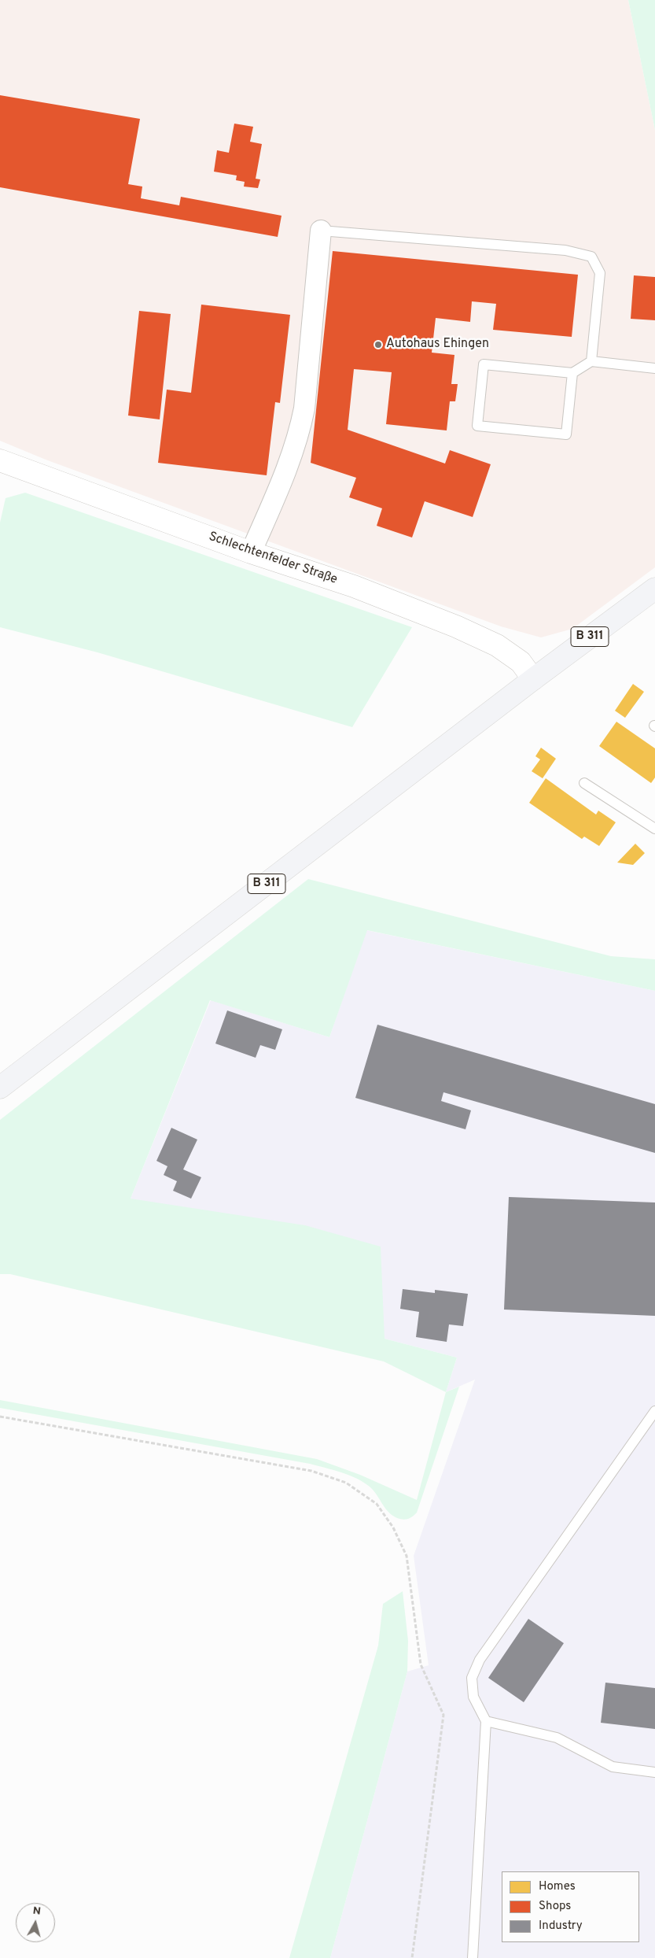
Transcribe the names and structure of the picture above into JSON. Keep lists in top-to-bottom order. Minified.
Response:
{"streets":{"main road":["B 311"],"street":["Schlechtenfelder Straße"]},"crossings":[["Schlechtenfelder Straße","B 311"]],"places":["Autohaus Ehingen"],"legend":["Homes","Shops","Industry"],"north":"top"}
